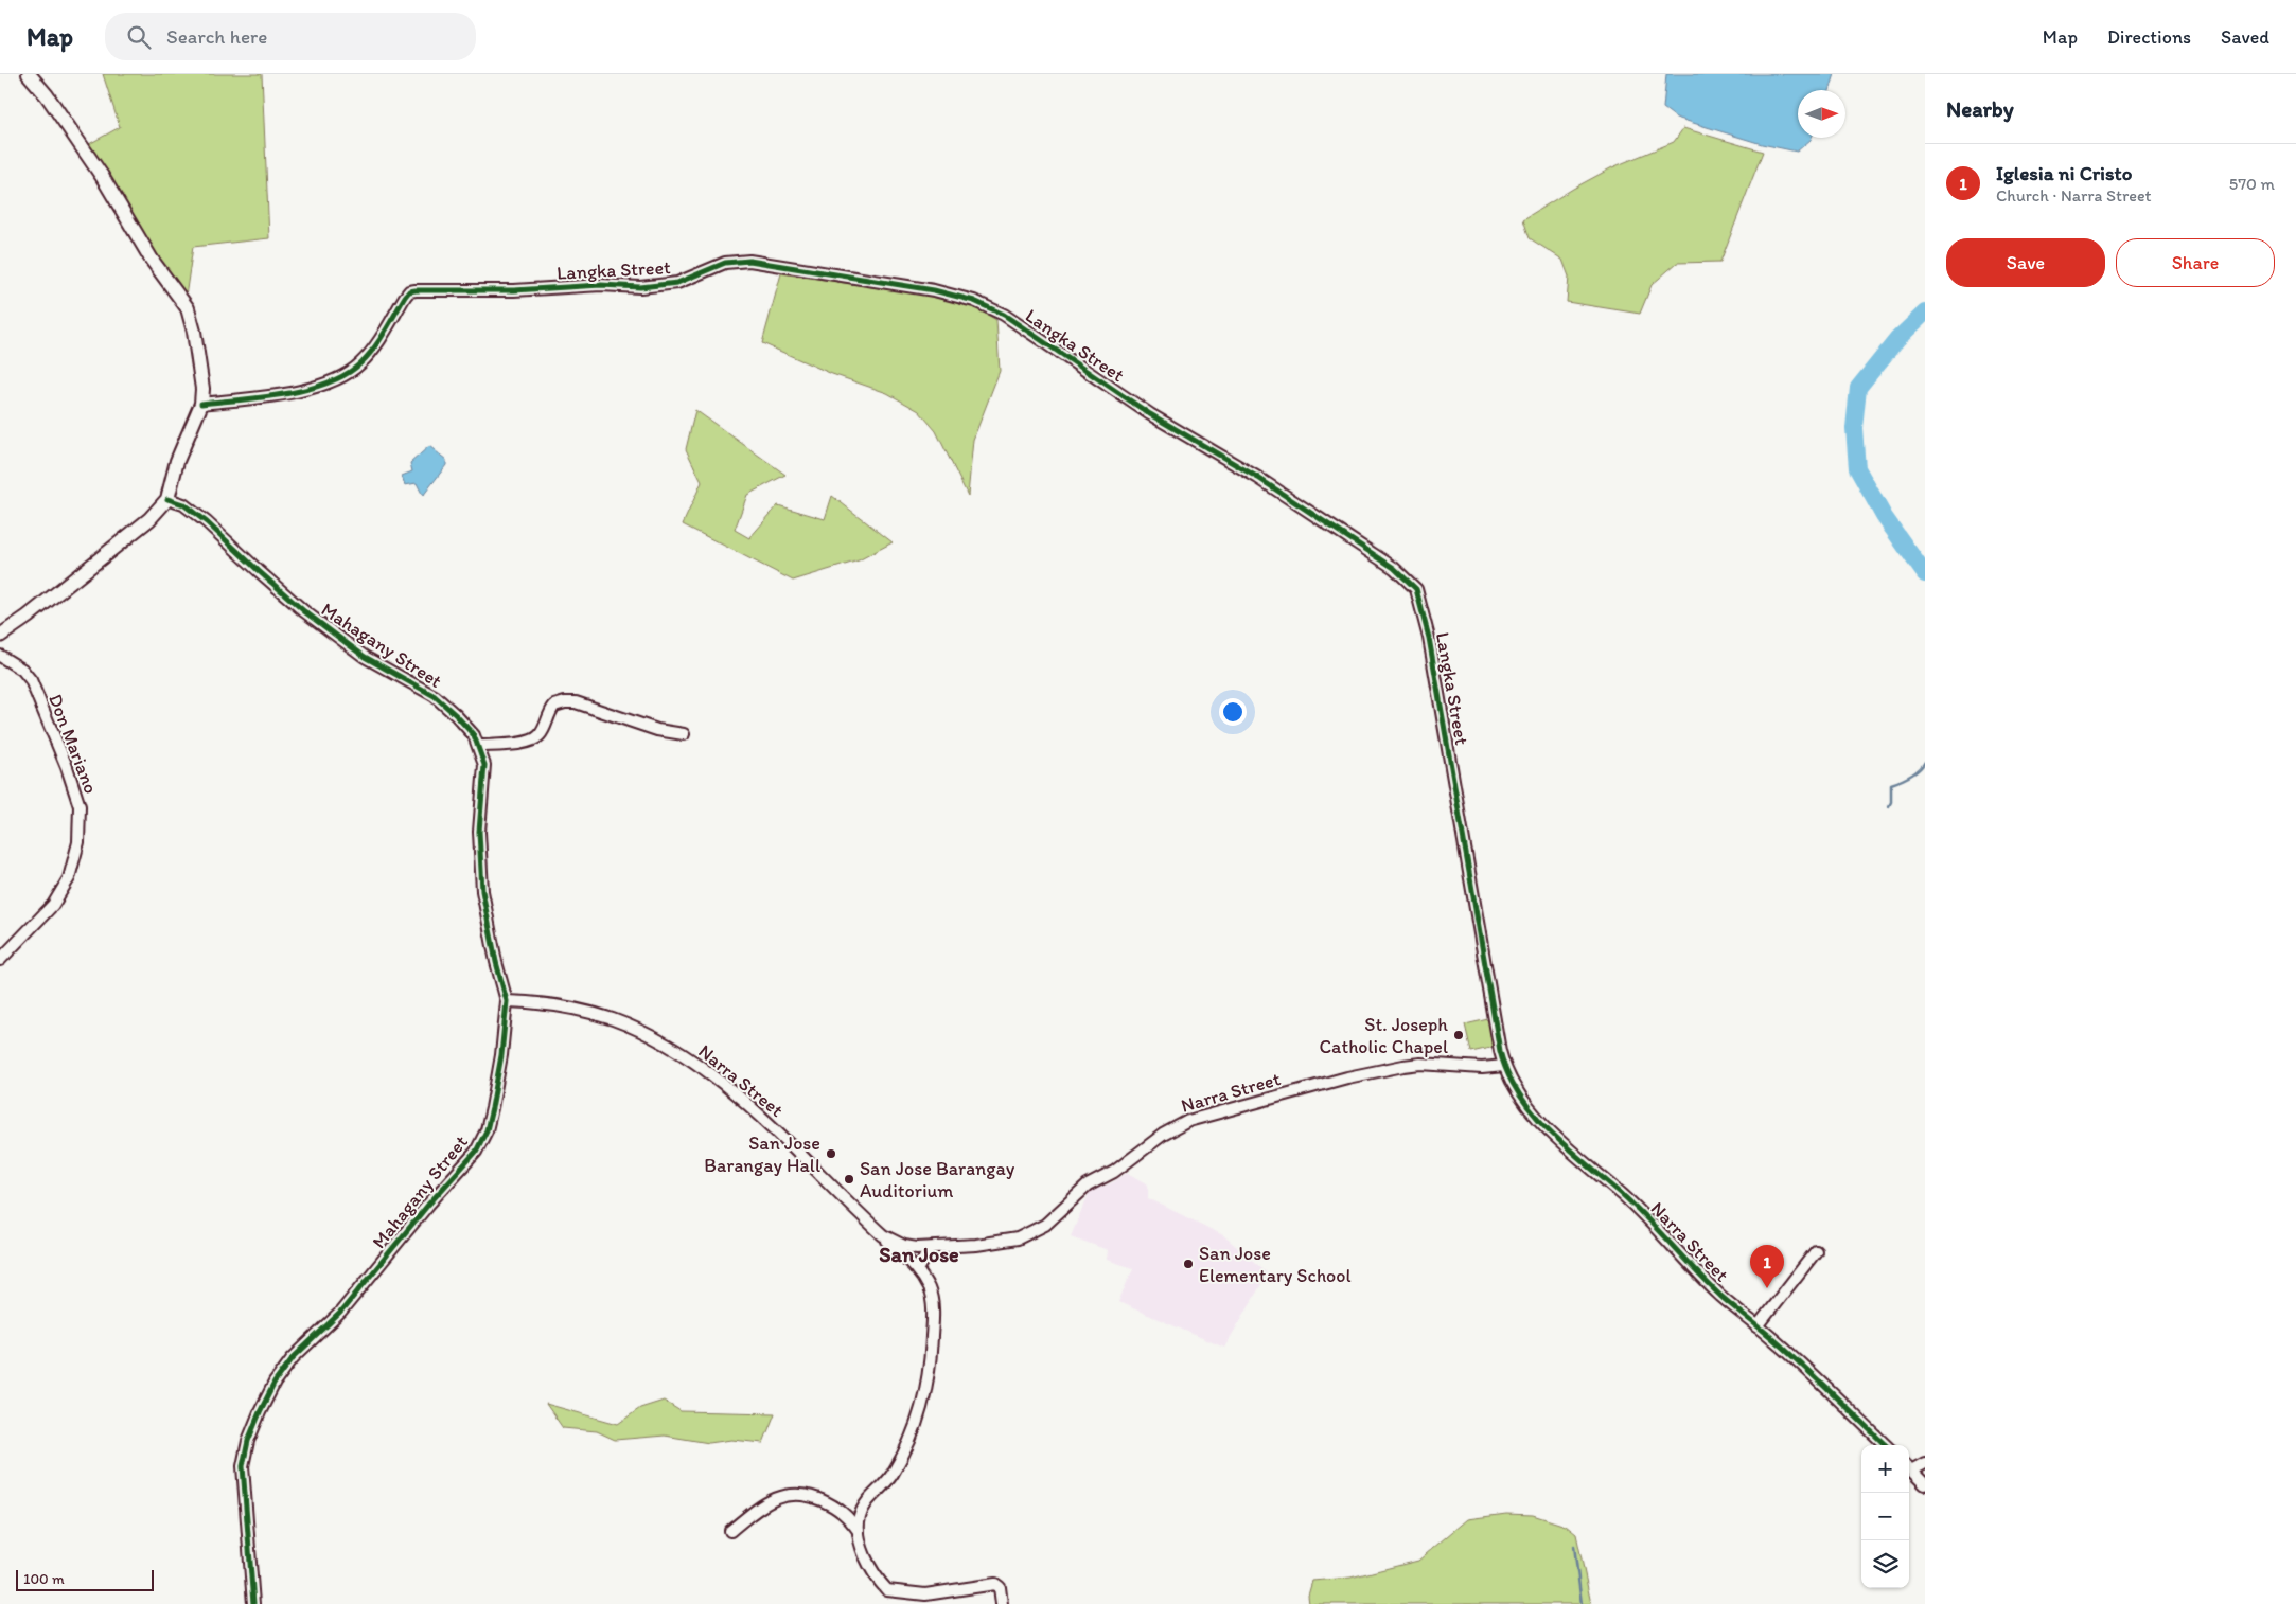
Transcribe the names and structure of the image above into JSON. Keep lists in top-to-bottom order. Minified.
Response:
{"streets":{"street":["Langka Street","Mahagany Street","Don Mariano","Narra Street"]},"crossings":[["Langka Street","Narra Street"],["Mahagany Street","Narra Street"]],"districts":["San Jose"],"places":["St. Joseph Catholic Chapel","San Jose Barangay Hall","San Jose Barangay Auditorium","San Jose Elementary School"],"scale_bar":"100 m","north":"right","page":{"header":"Map","search":"Search here","nav":["Map","Directions","Saved"],"heading":"Nearby","list":[{"mark":"1","name":"Iglesia ni Cristo","note":"Church · Narra Street","value":"570 m"}],"buttons":["Save","Share"],"pins":"1","map_buttons":["+","−"],"scale":"100 m"}}
